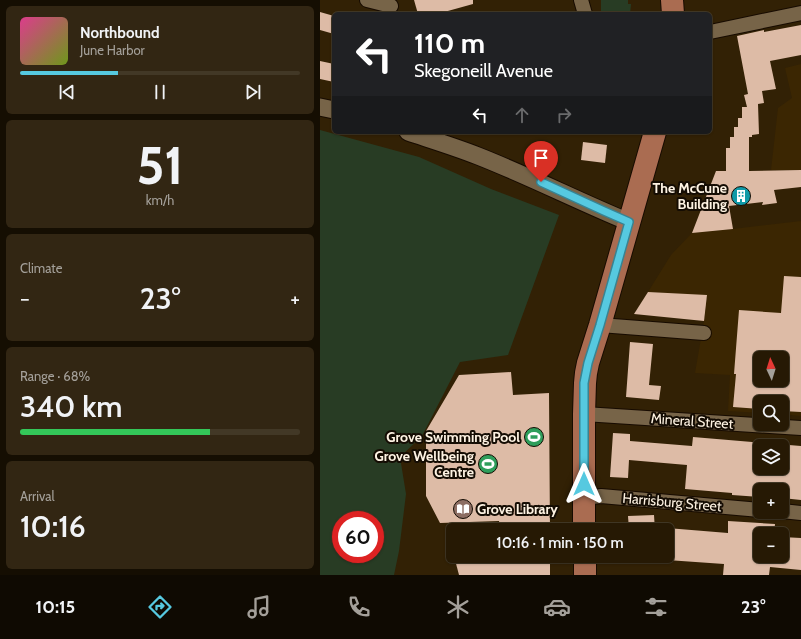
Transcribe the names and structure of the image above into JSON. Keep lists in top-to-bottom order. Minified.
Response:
{"streets":{"street":["Mineral Street","Harrisburg Street"]},"places":{"building":["The McCune Building"],"sports":["Grove Swimming Pool","Grove Wellbeing Centre"],"library":["Grove Library"]},"north":"top","page":{"turn":["110 m","Skegoneill Avenue"],"song":["Northbound","June Harbor"],"tile":[["51","km/h"],"Climate",["Range · 68%","340 km"],["Arrival","10:16"]],"heat":["−","23°","+"],"map_buttons":["+","−"],"limit":"60","trip":"10:16 · 1 min · 150 m","tabs":["10:15","23°"]}}
